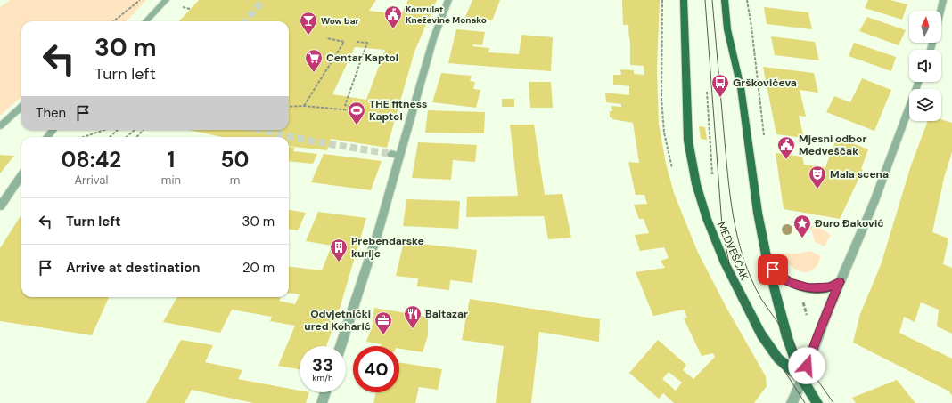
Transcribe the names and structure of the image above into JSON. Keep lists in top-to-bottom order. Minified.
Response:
{"streets":{"main road":["MEDVEŠČAK"]},"places":{"public building":["Konzulat Kneževine Monako","Mjesni odbor Medveščak"],"bar":["Wow bar"],"supermarket":["Centar Kaptol"],"bus stop":["Grškovićeva"],"sports":["THE fitness Kaptol"],"theatre":["Mala scena"],"place":["Đuro Đaković"],"building":["Prebendarske kurije"],"restaurant":["Baltazar"],"office":["Odvjetnički ured Koharić"]},"north":"top","page":{"turn":["30 m","Turn left"],"then":"Then","eta":["08:42","Arrival","1","min","50","m"],"list":[{"name":"Turn left","value":"30 m"},{"name":"Arrive at destination","value":"20 m"}],"speed":"33 km/h","limit":"40"}}
